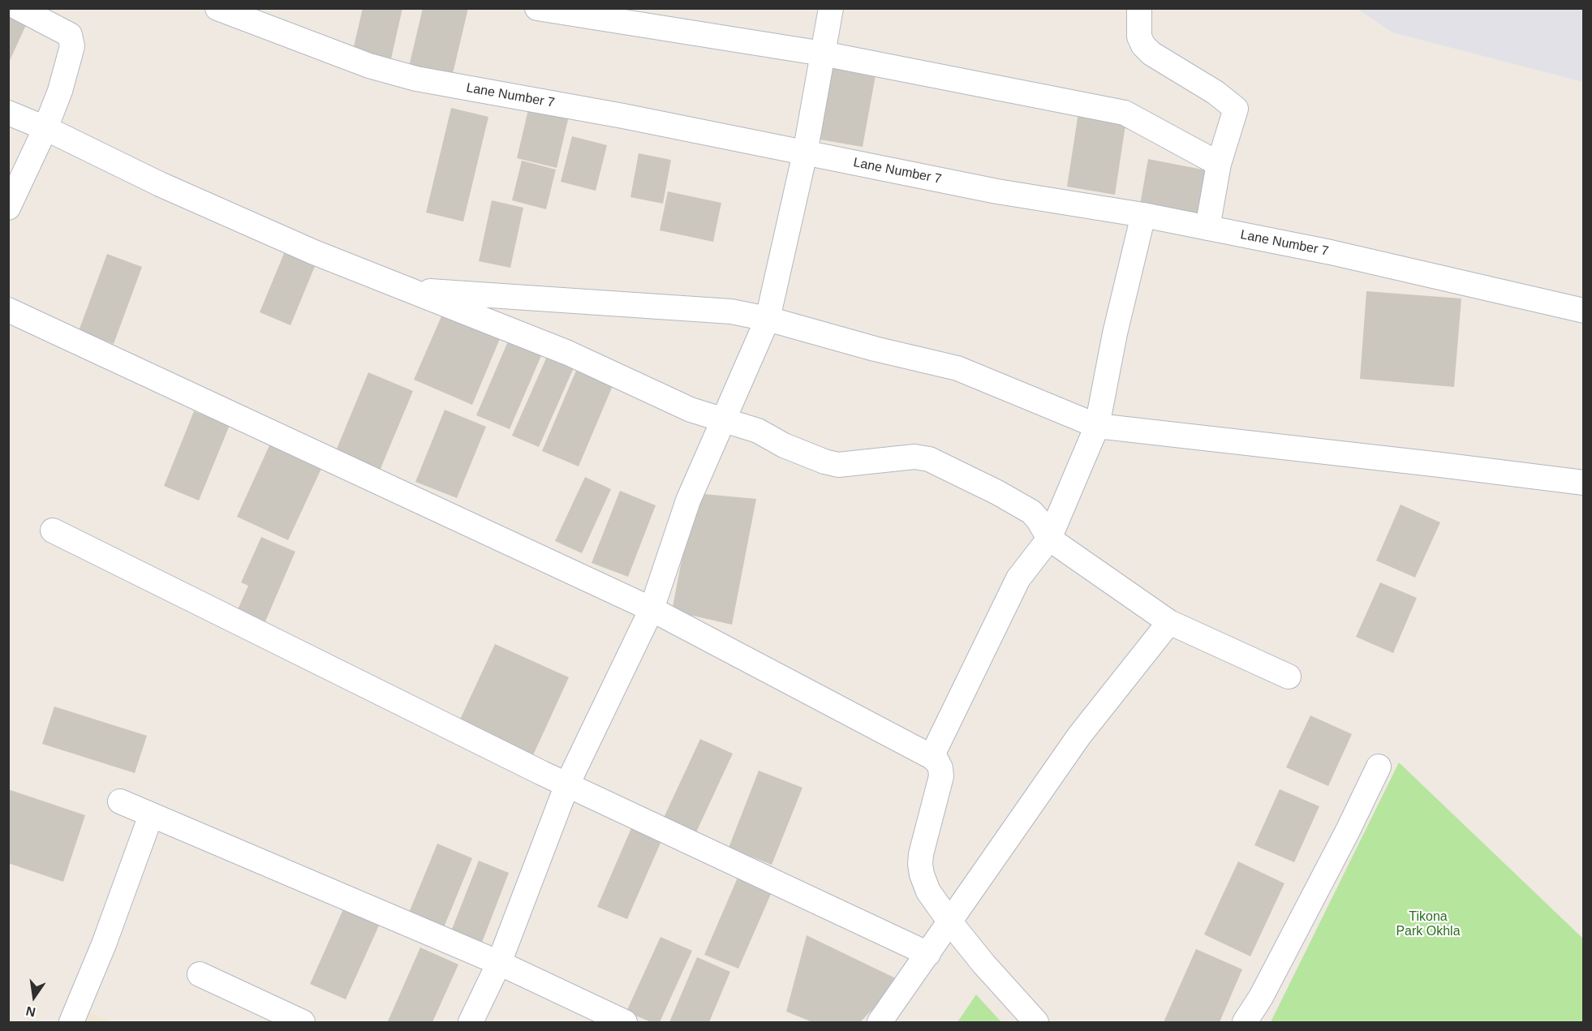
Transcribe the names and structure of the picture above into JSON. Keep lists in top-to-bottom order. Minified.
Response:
{"streets":{"street":["Lane Number 7"]},"parks":["Tikona Park Okhla"],"north":"bottom"}
